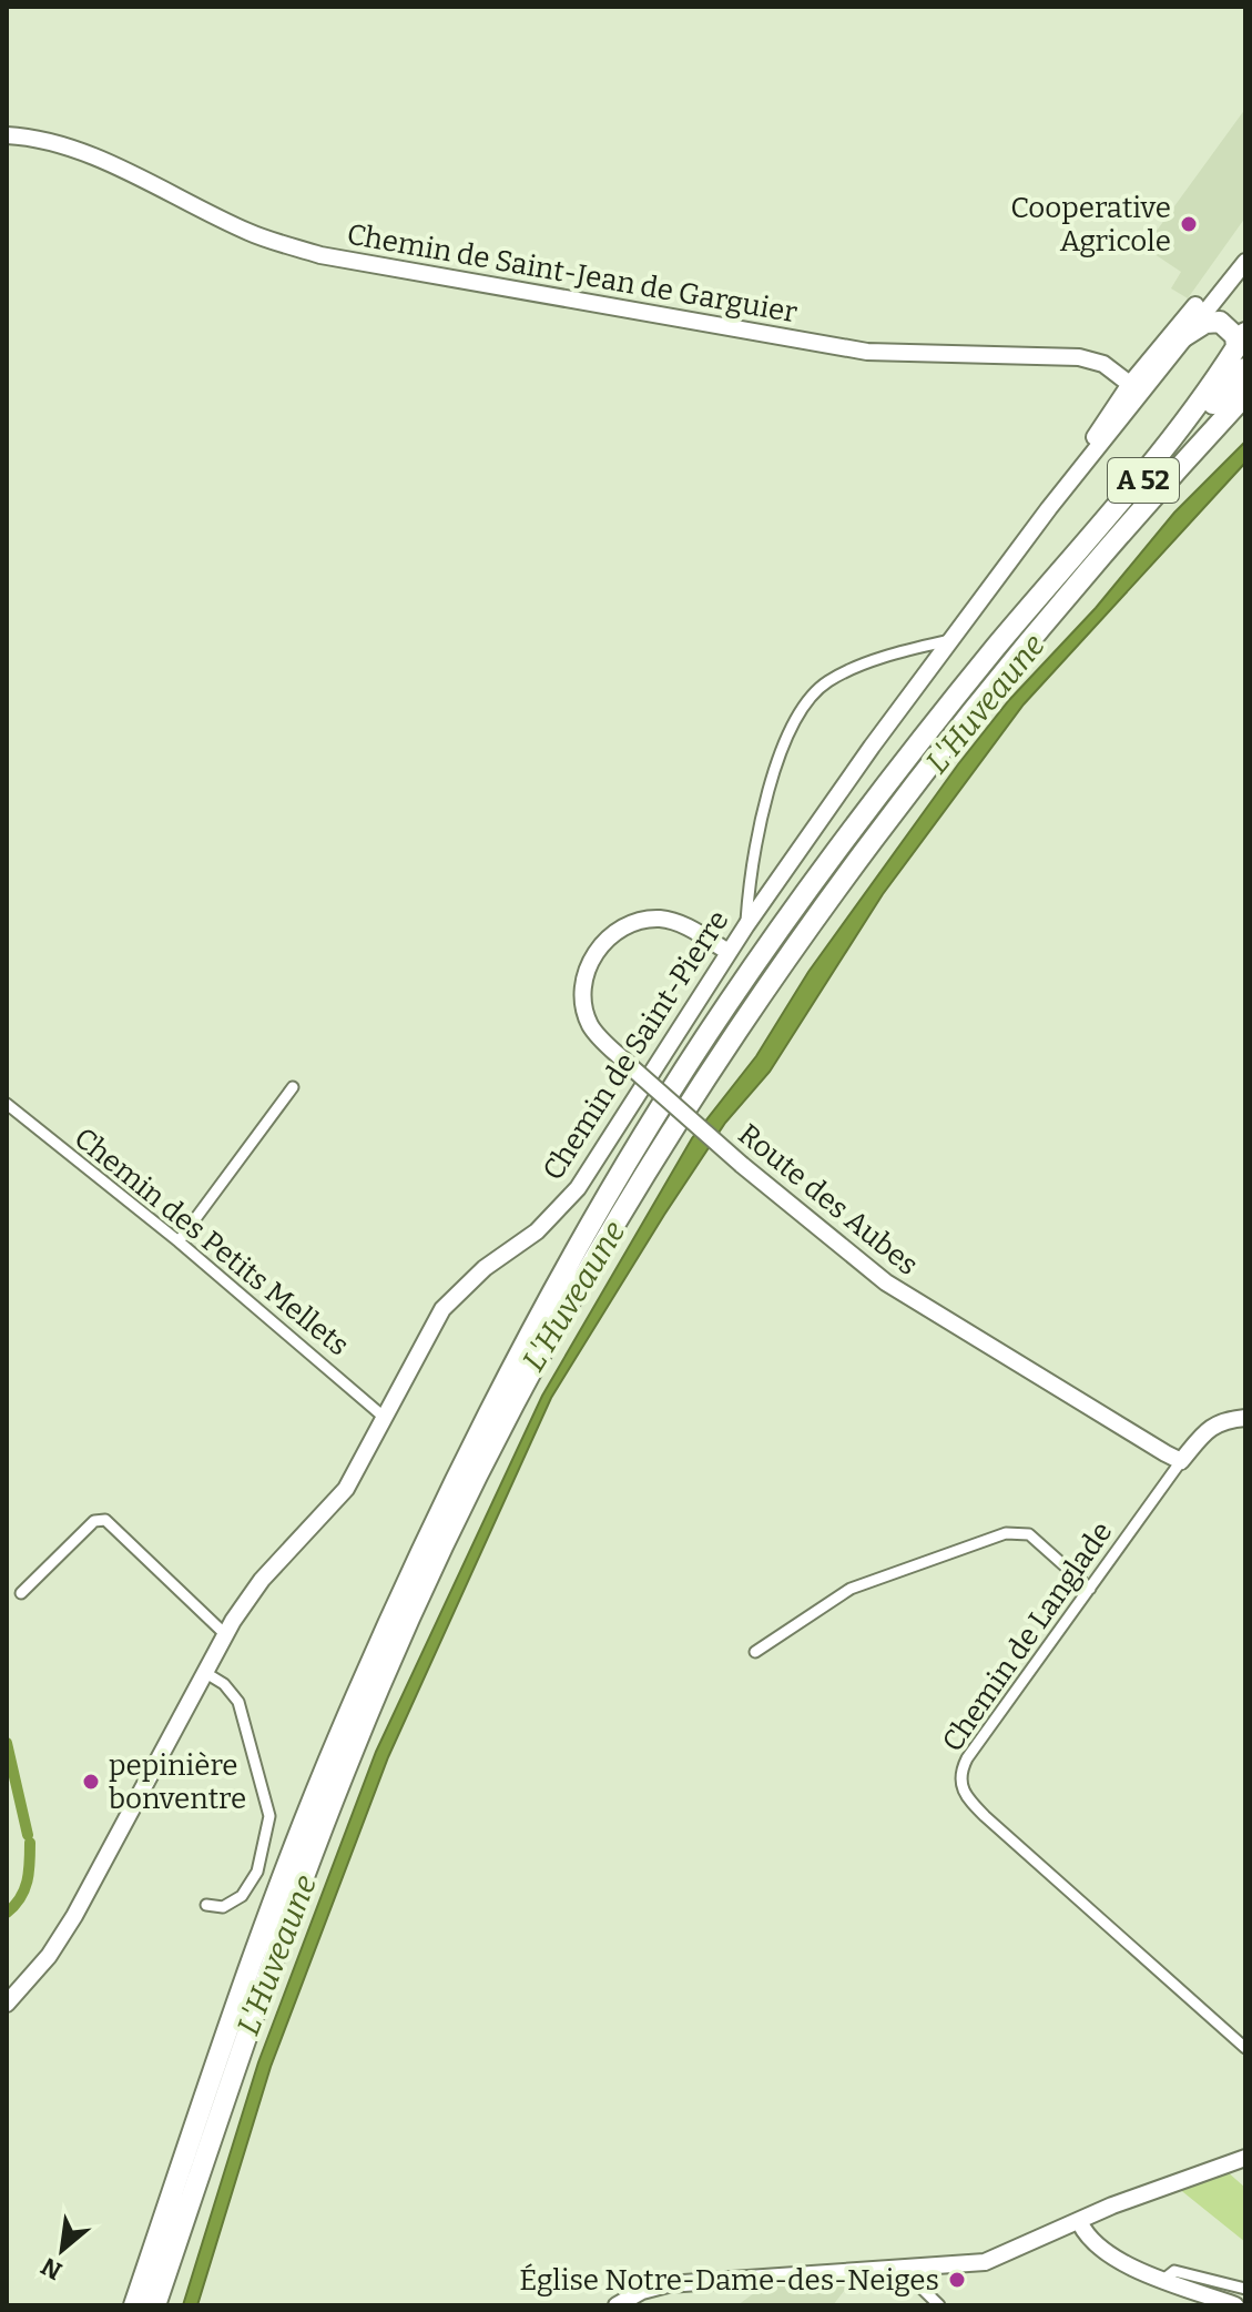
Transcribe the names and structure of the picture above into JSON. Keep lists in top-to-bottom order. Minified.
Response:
{"streets":{"highway":["A 52"],"street":["Chemin de Saint-Jean de Garguier","Chemin de Saint-Pierre","Route des Aubes","Chemin des Petits Mellets","Chemin de Langlade"]},"crossings":[["Chemin de Saint-Jean de Garguier","Chemin de Saint-Pierre"],["Chemin de Saint-Pierre","Route des Aubes"],["Chemin de Saint-Pierre","Chemin des Petits Mellets"],["Route des Aubes","Chemin de Langlade"]],"water":["L'Huveaune"],"places":["Cooperative Agricole","pepinière bonventre","Église Notre-Dame-des-Neiges"],"north":"bottom left"}
